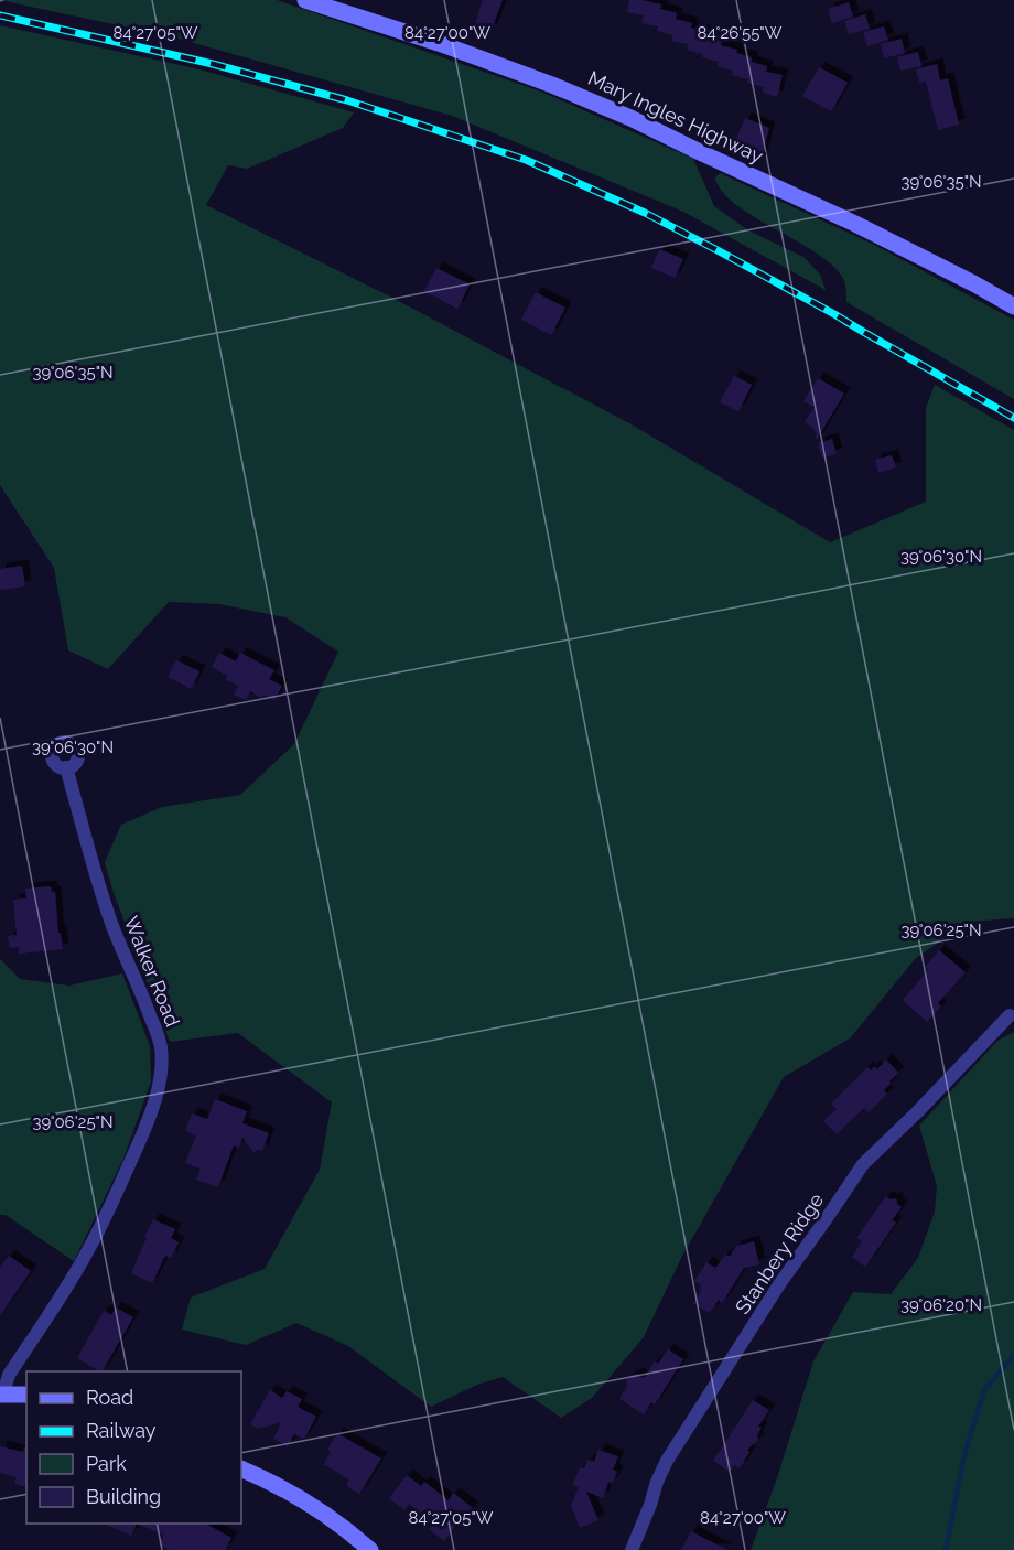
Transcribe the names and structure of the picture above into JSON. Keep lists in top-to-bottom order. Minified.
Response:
{"streets":{"street":["Mary Ingles Highway","Walker Road","Stanbery Ridge"]},"legend":["Road","Railway","Park","Building"],"coordinates":["84°27'05\"W","84°27'00\"W","84°26'55\"W","39°06'35\"N","39°06'30\"N","39°06'25\"N","39°06'20\"N"]}
